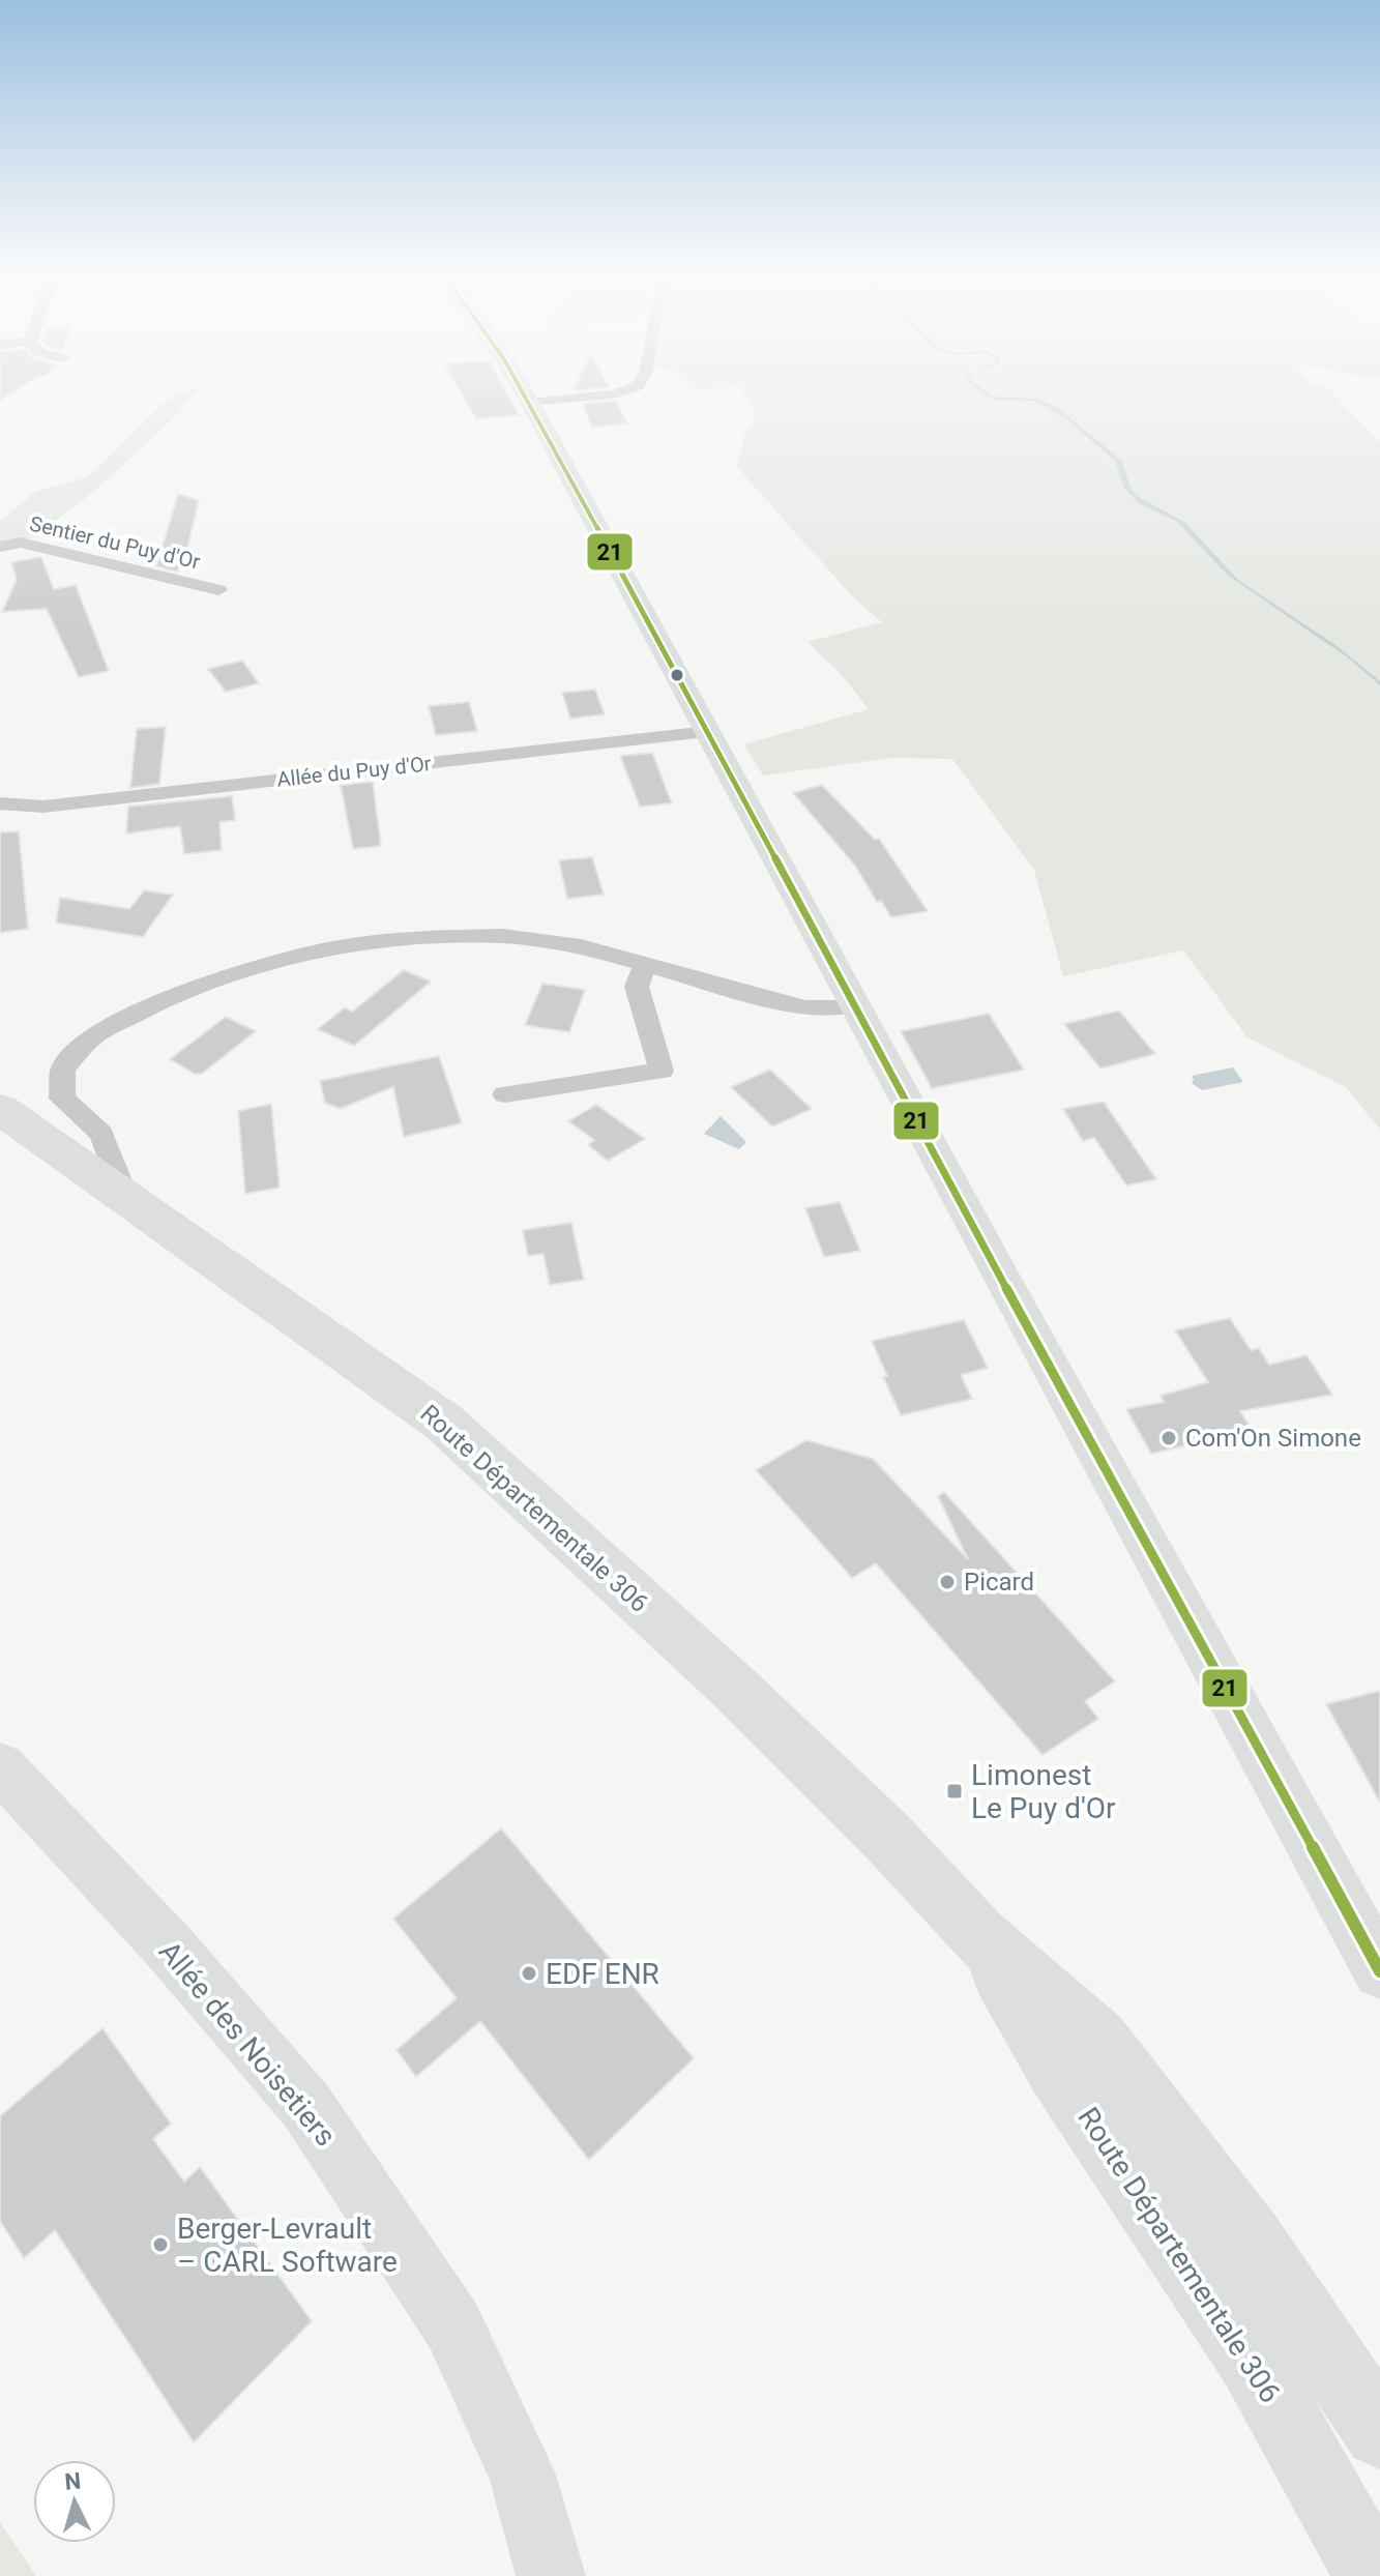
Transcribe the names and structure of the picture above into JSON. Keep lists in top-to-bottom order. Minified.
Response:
{"streets":{"main road":["Route Départementale 306","Allée des Noisetiers"],"street":["Sentier du Puy d'Or","Allée du Puy d'Or"]},"places":{"other":["Com'On Simone","Picard","EDF ENR","Berger-Levrault – CARL Software"],"transit":["Limonest Le Puy d'Or"]},"lines":["transit line 21"],"north":"top"}
